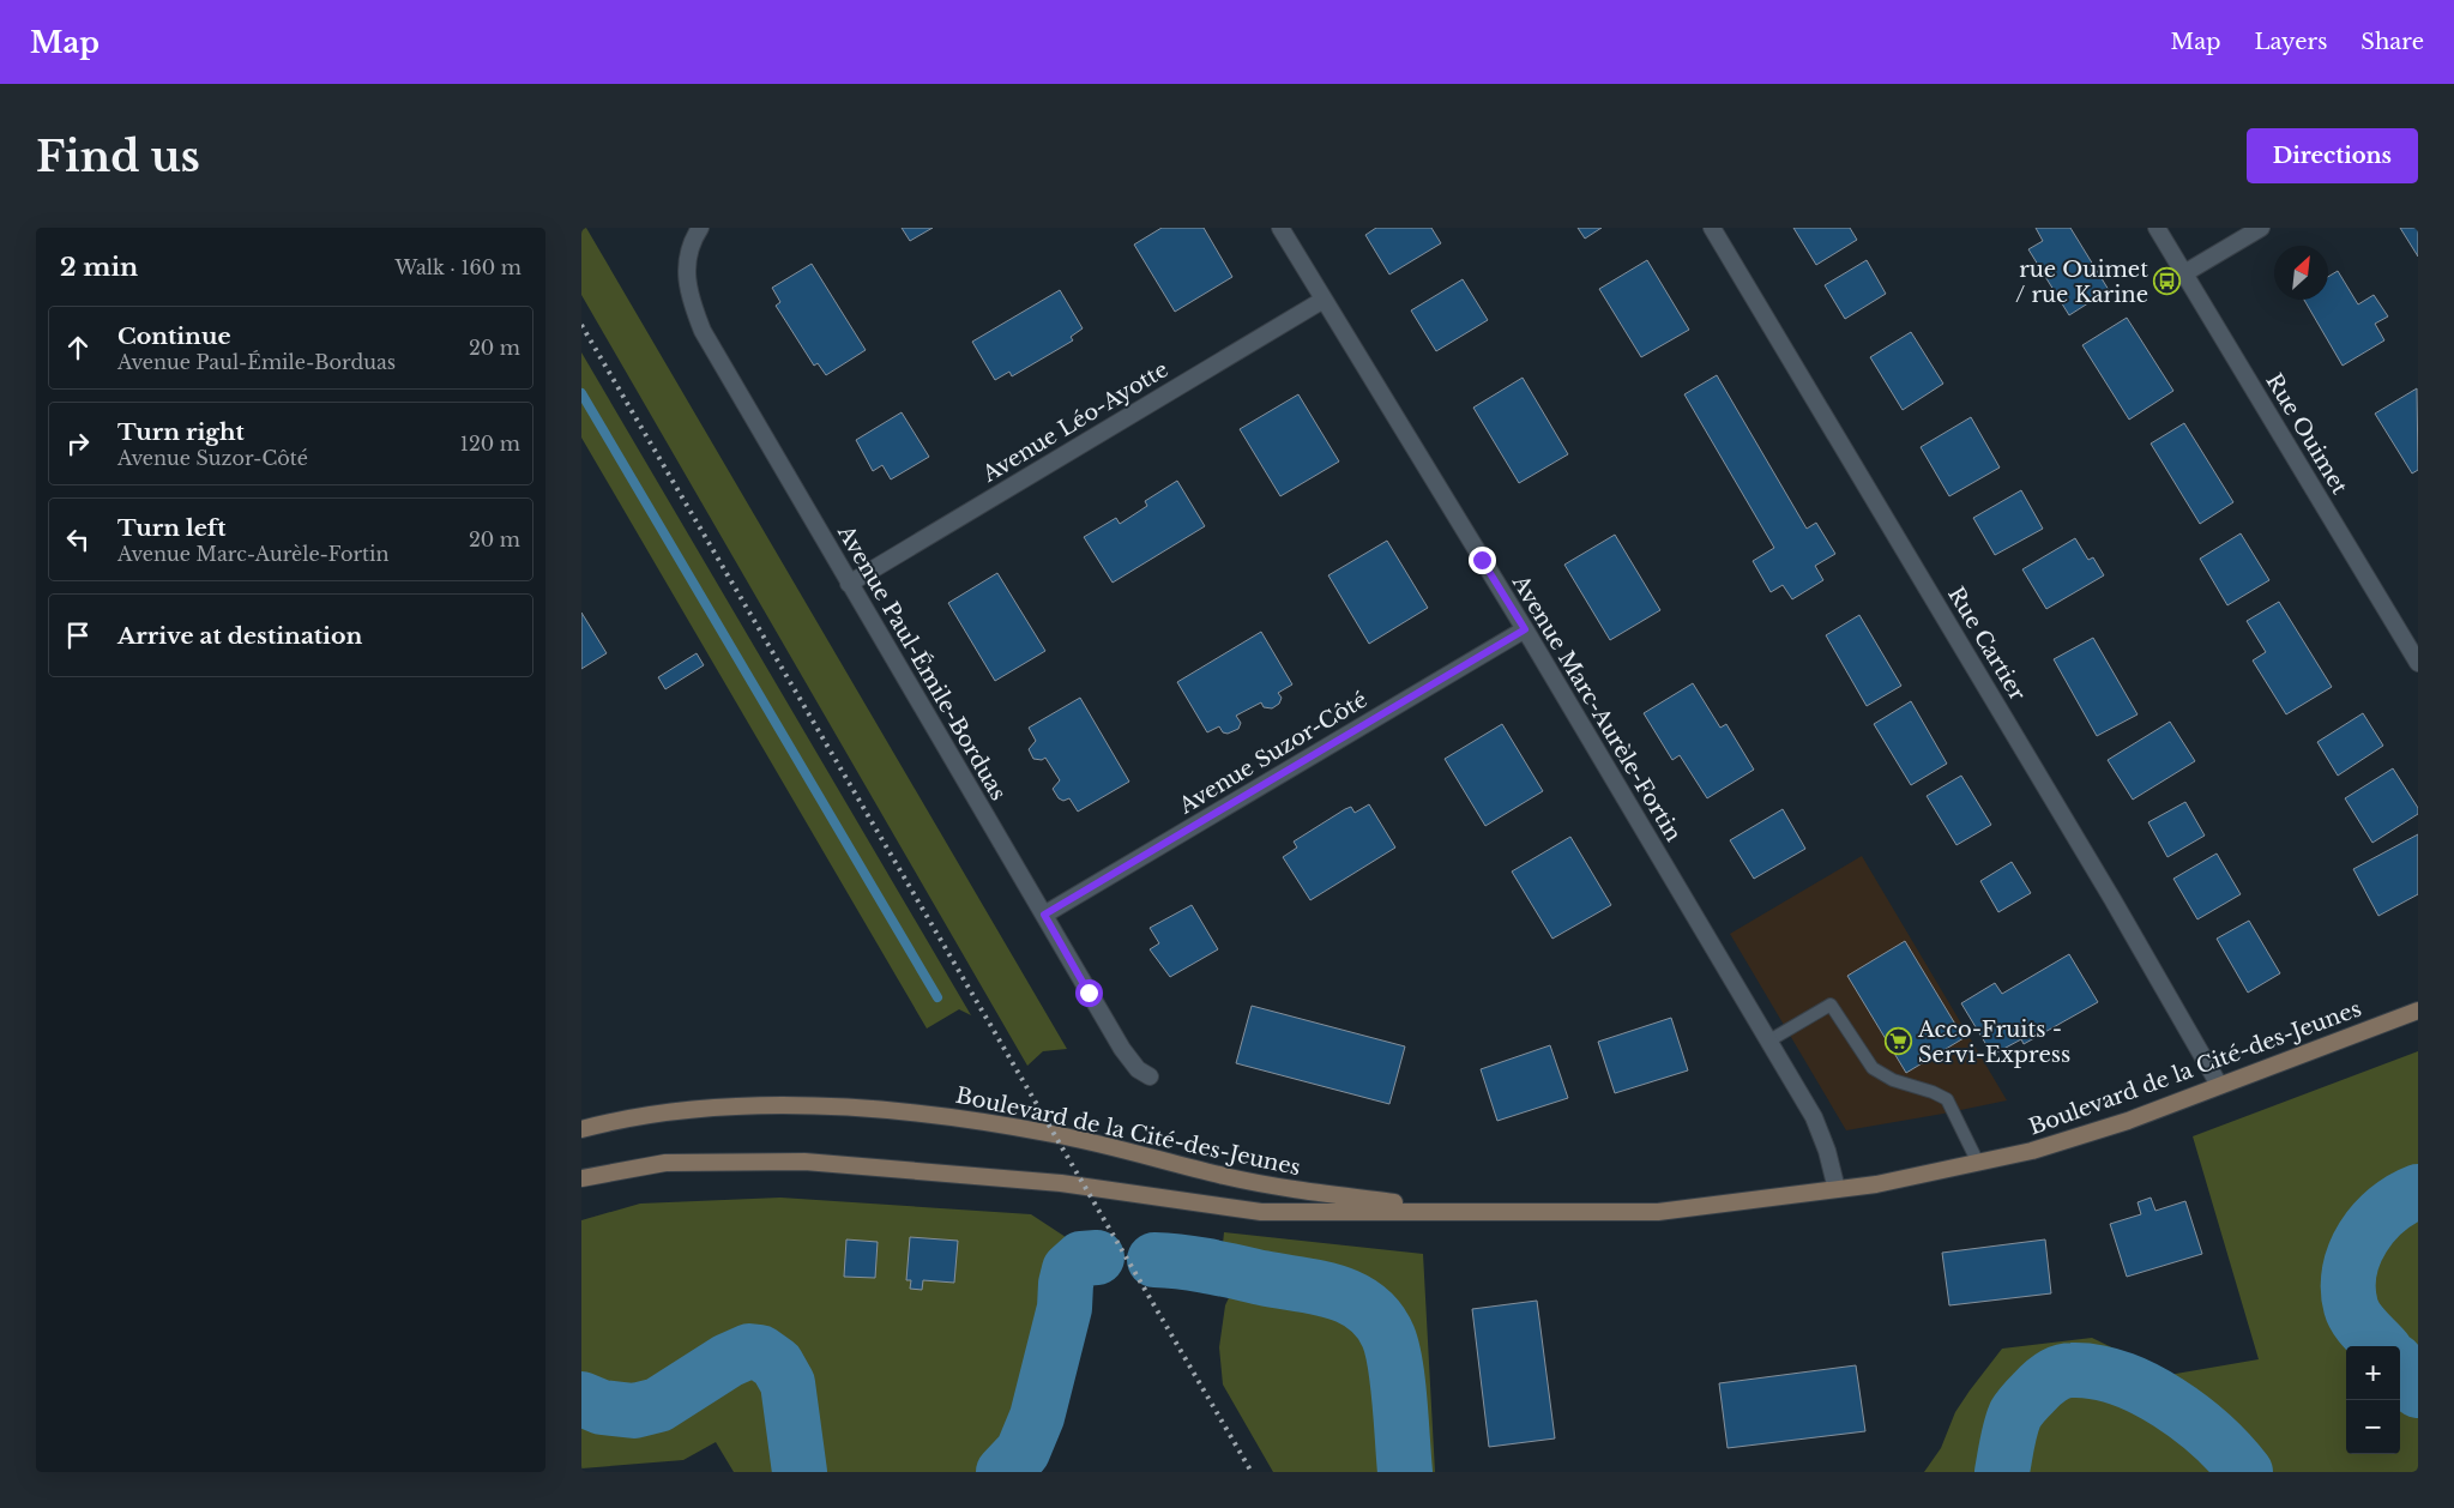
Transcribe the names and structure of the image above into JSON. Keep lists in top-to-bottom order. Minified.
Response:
{"streets":{"main road":["Boulevard de la Cité-des-Jeunes"],"street":["Avenue Léo-Ayotte","Rue Ouimet","Rue Cartier","Avenue Paul-Émile-Borduas","Avenue Marc-Aurèle-Fortin","Avenue Suzor-Côté"]},"crossings":[["Avenue Léo-Ayotte","Avenue Paul-Émile-Borduas"],["Avenue Léo-Ayotte","Avenue Marc-Aurèle-Fortin"],["Rue Cartier","Boulevard de la Cité-des-Jeunes"],["Avenue Paul-Émile-Borduas","Avenue Suzor-Côté"],["Avenue Marc-Aurèle-Fortin","Avenue Suzor-Côté"],["Avenue Marc-Aurèle-Fortin","Boulevard de la Cité-des-Jeunes"]],"places":{"bus stop":["rue Ouimet / rue Karine"],"supermarket":["Acco-Fruits - Servi-Express"]},"north":"top right","page":{"header":"Map","nav":["Map","Layers","Share"],"buttons":"Directions","title":"Find us","heading":["2 min","Walk · 160 m"],"list":[["Continue","Avenue Paul-Émile-Borduas","20 m"],["Turn right","Avenue Suzor-Côté","120 m"],["Turn left","Avenue Marc-Aurèle-Fortin","20 m"],"Arrive at destination"],"map_buttons":["+","−"]}}
